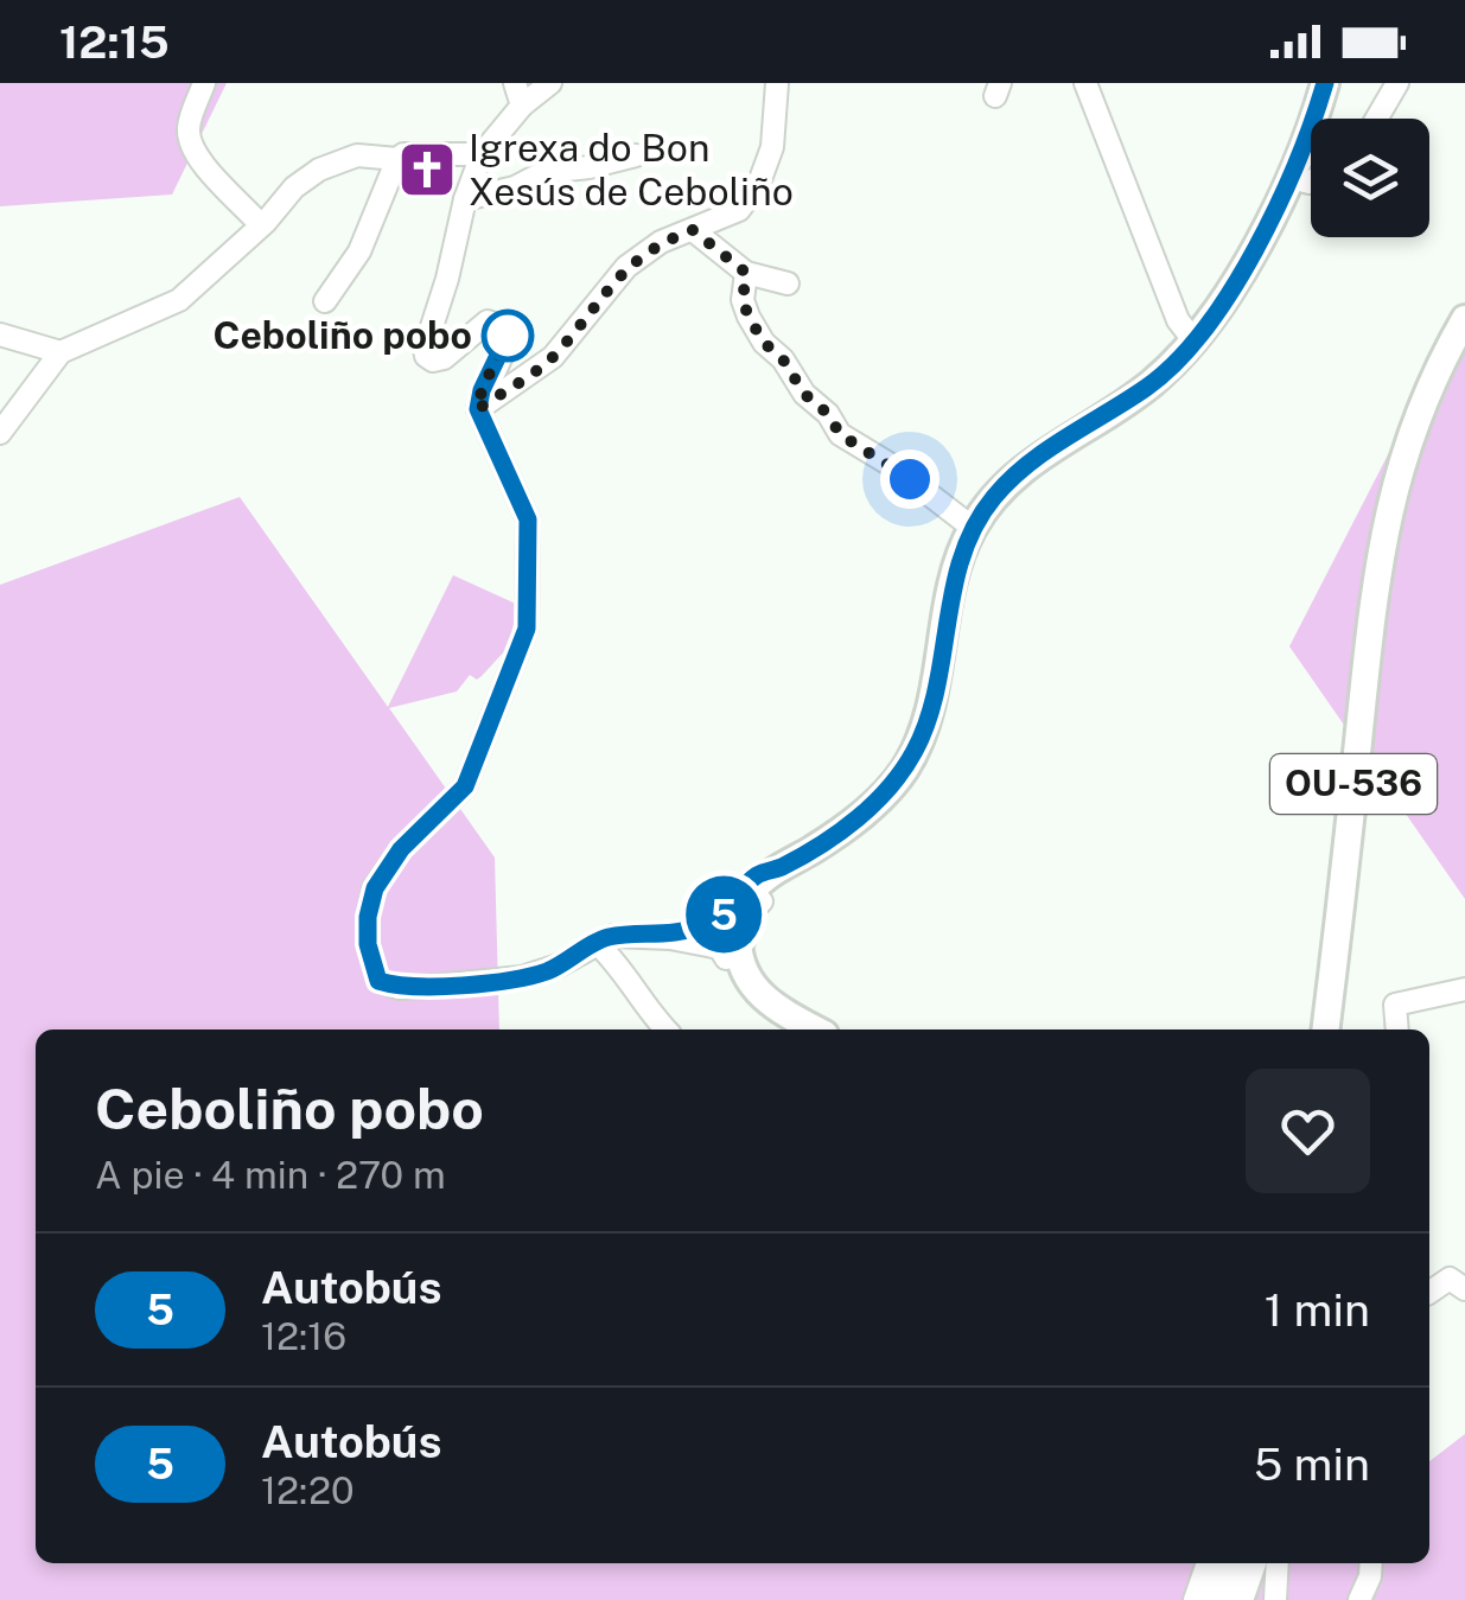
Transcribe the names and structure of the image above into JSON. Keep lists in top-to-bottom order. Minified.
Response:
{"streets":{"main road":["OU-536"]},"places":{"church":["Igrexa do Bon Xesús de Ceboliño"],"other":["Ceboliño pobo"]},"lines":["bus line 5"],"page":{"status":"12:15","on_map":"5","heading":["Ceboliño pobo","A pie · 4 min · 270 m"],"list":[{"mark":"5","name":"Autobús","note":"12:16","value":"1 min"},{"mark":"5","name":"Autobús","note":"12:20","value":"5 min"}]}}
